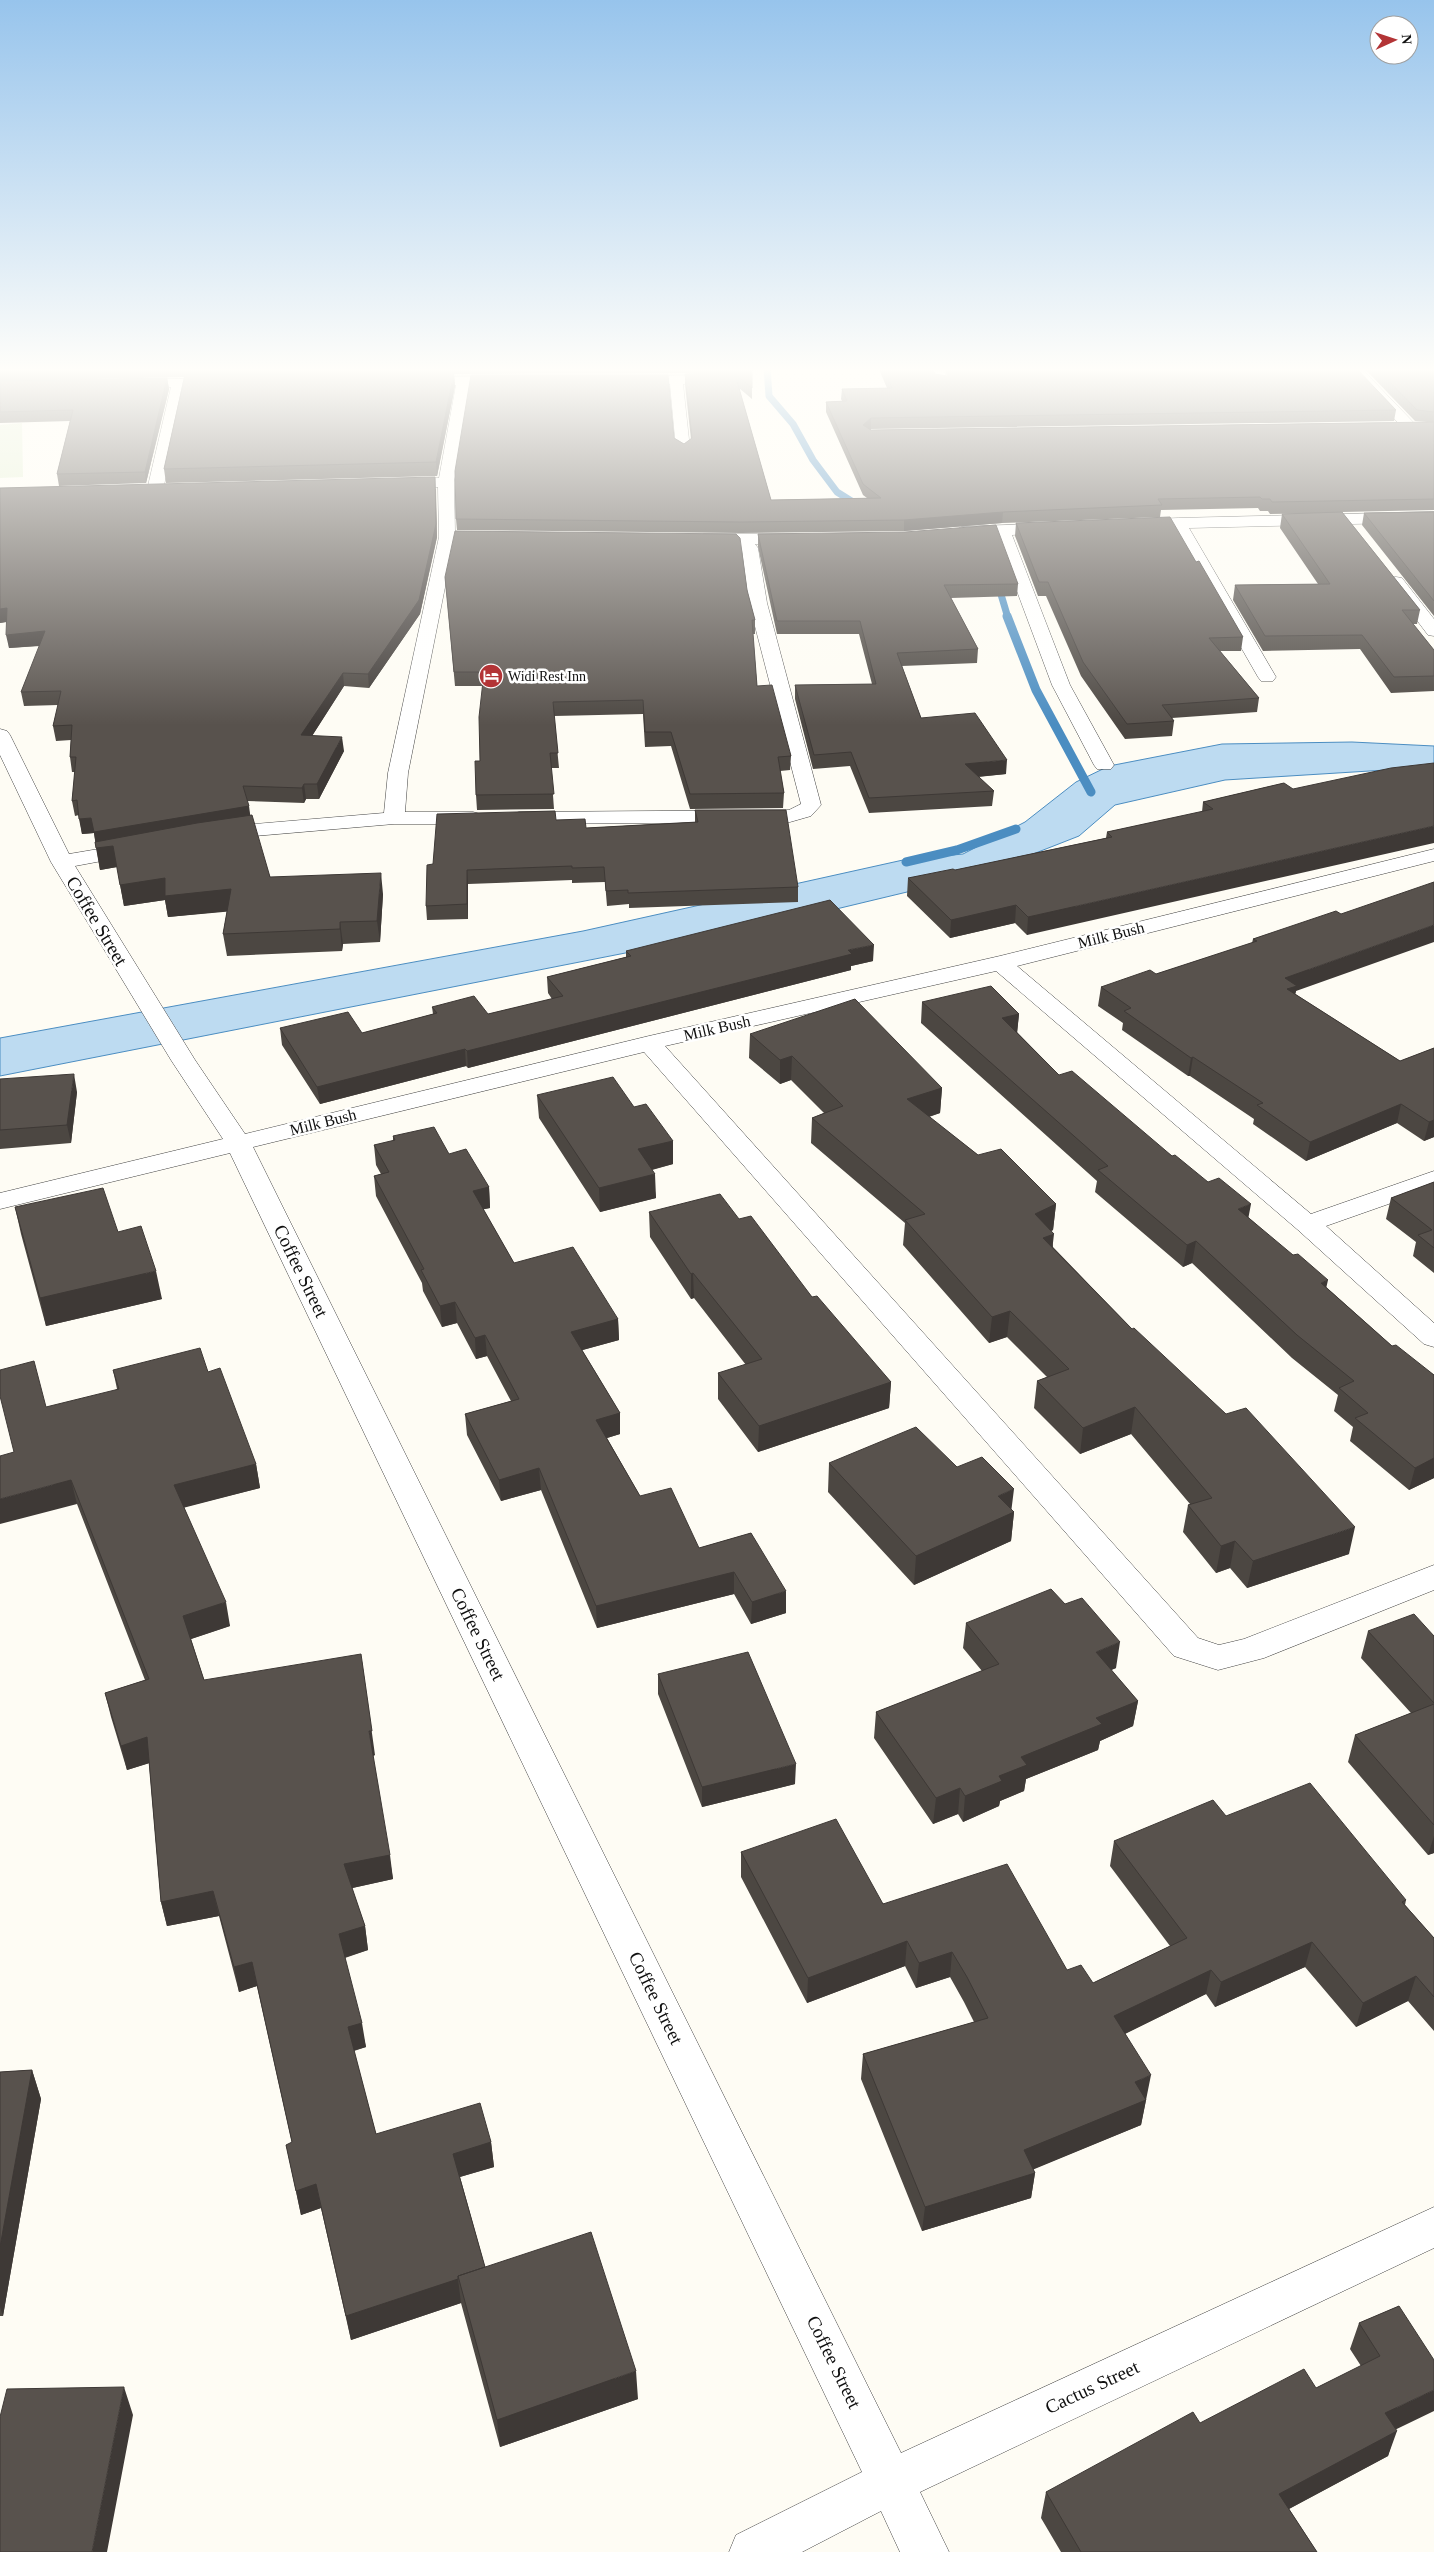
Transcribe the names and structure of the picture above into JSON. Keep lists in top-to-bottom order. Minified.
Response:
{"streets":{"street":["Coffee Street","Milk Bush","Cactus Street"]},"crossings":[["Coffee Street","Milk Bush"],["Coffee Street","Cactus Street"]],"places":{"hotel":["Widi Rest Inn"]},"north":"right"}
